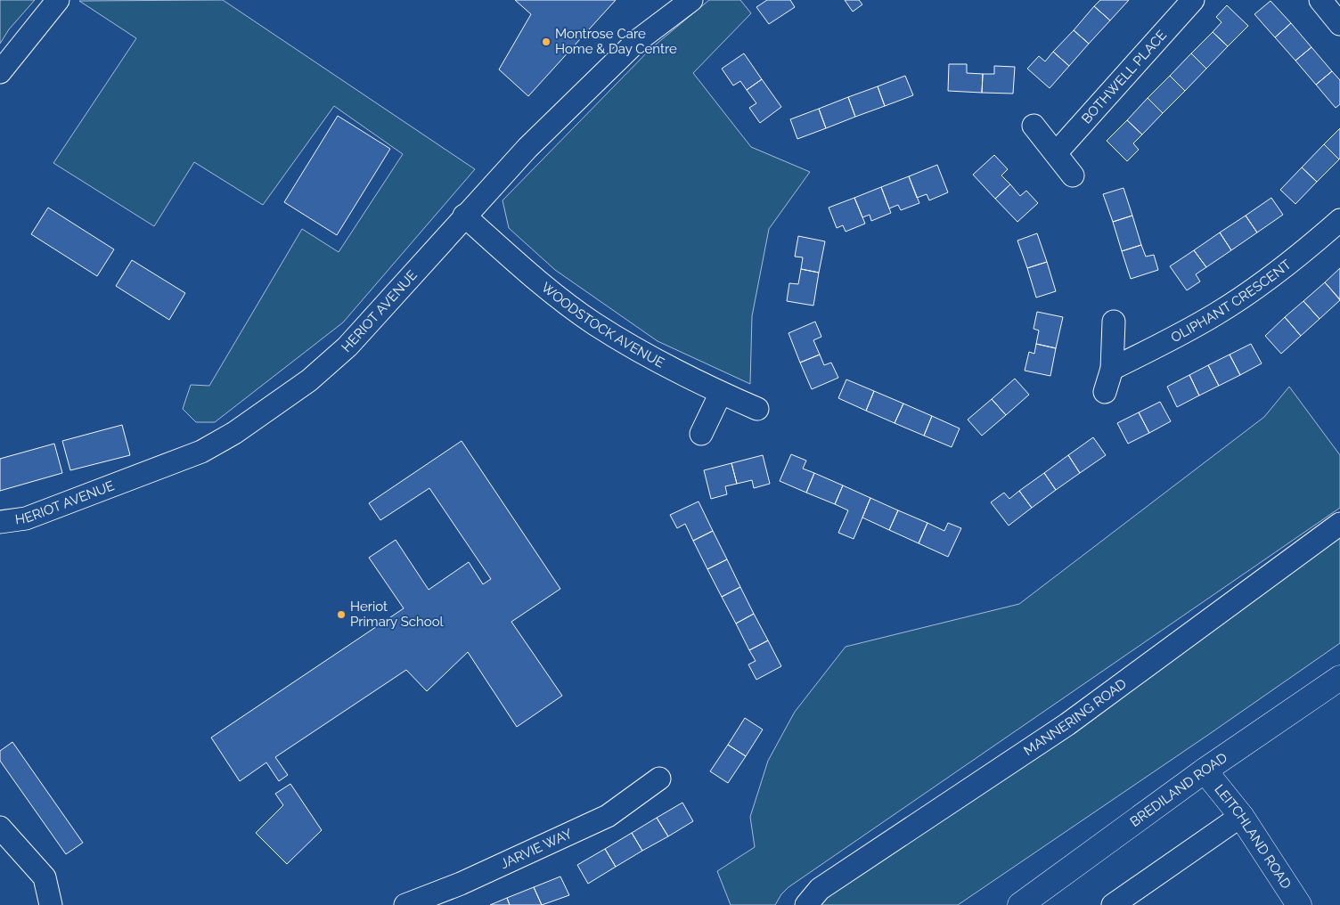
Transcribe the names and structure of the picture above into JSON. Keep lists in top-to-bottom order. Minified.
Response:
{"streets":{"street":["BOTHWELL PLACE","OLIPHANT CRESCENT","HERIOT AVENUE","WOODSTOCK AVENUE","MANNERING ROAD","BREDILAND ROAD","LEITCHLAND ROAD","JARVIE WAY"]},"crossings":[["HERIOT AVENUE","WOODSTOCK AVENUE"],["BREDILAND ROAD","LEITCHLAND ROAD"]],"places":["Montrose Care Home & Day Centre","Heriot Primary School"]}
